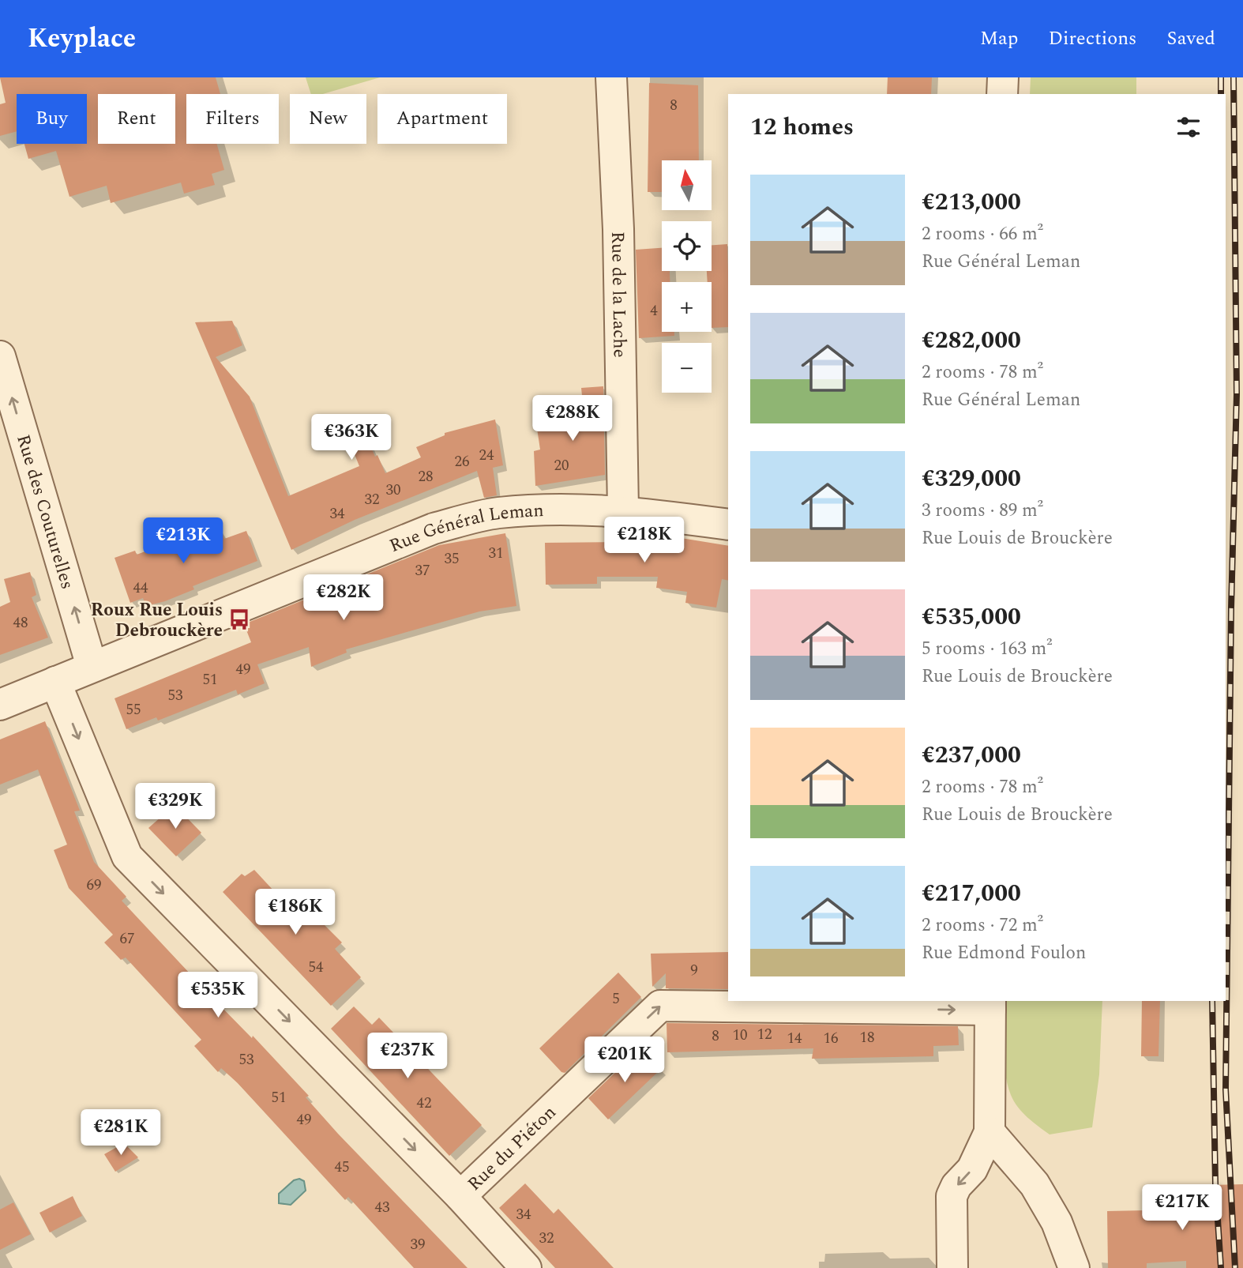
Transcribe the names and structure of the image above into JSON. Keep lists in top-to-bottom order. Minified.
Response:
{"streets":{"street":["Rue de la Lache","Rue des Couturelles","Rue Général Leman","Rue du Piéton"]},"crossings":[["Rue de la Lache","Rue Général Leman"],["Rue des Couturelles","Rue Général Leman"]],"one_way":["Rue des Couturelles","Rue du Piéton"],"places":{"bus stop":["Roux Rue Louis Debrouckère"]},"house_numbers":["8","4","24","26","20","28","30","32","34","31","35","37","44","48","49","51","53","55","69","67","54","9","5","12","10","8","18","14","16","53","51","42","49","45","43","34","32","39"],"north":"top","page":{"header":"Keyplace","nav":["Map","Directions","Saved"],"chip":["Buy","Rent","Filters","New","Apartment"],"heading":"12 homes","map_buttons":["+","−"],"list":[{"name":"€213,000","note":"2 rooms · 66 m² · Rue Général Leman"},{"name":"€282,000","note":"2 rooms · 78 m² · Rue Général Leman"},{"name":"€329,000","note":"3 rooms · 89 m² · Rue Louis de Brouckère"},{"name":"€535,000","note":"5 rooms · 163 m² · Rue Louis de Brouckère"},{"name":"€237,000","note":"2 rooms · 78 m² · Rue Louis de Brouckère"},{"name":"€217,000","note":"2 rooms · 72 m² · Rue Edmond Foulon"}],"price":["€288K","€363K","€218K","€213K","€282K","€329K","€186K","€535K","€237K","€201K","€281K","€217K"]}}
